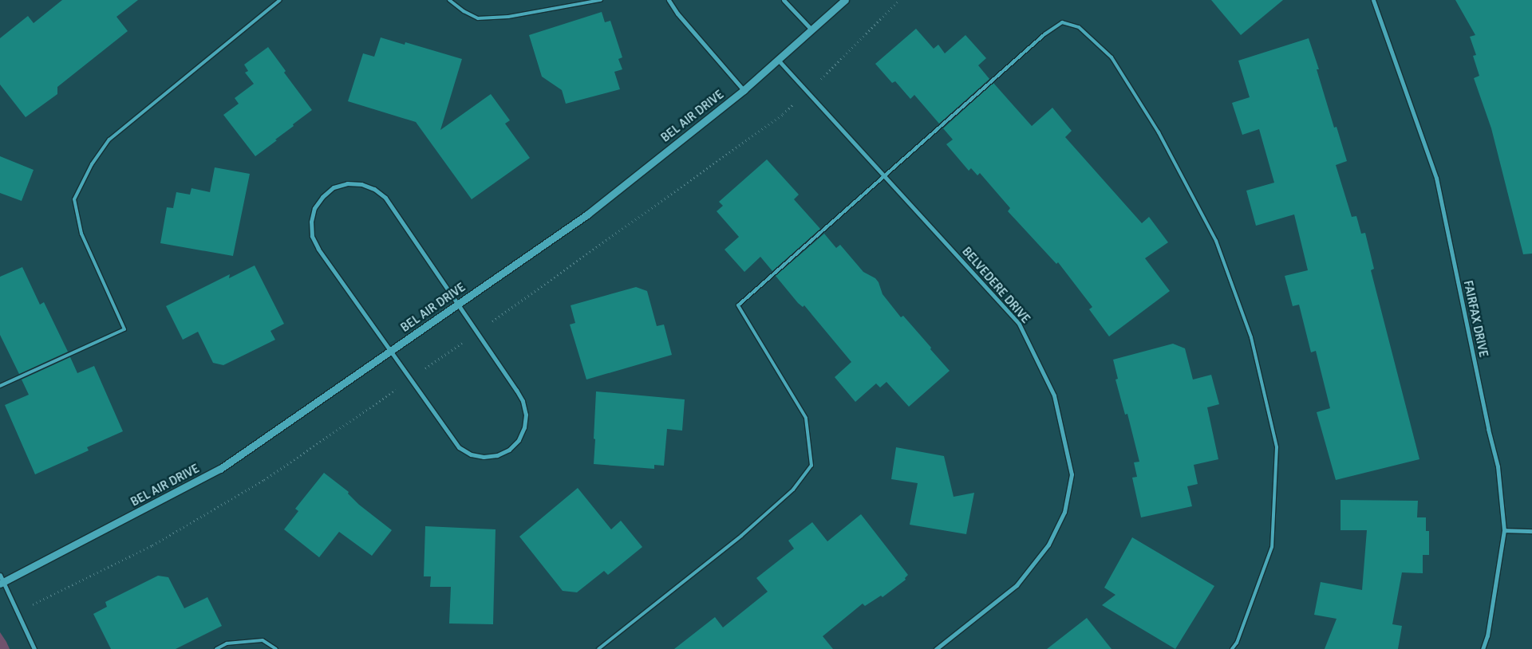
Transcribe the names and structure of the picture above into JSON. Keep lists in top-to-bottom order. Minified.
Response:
{"streets":{"street":["BEL AIR DRIVE","BELVEDERE DRIVE","FAIRFAX DRIVE"]},"crossings":[["BEL AIR DRIVE","BELVEDERE DRIVE"]]}
